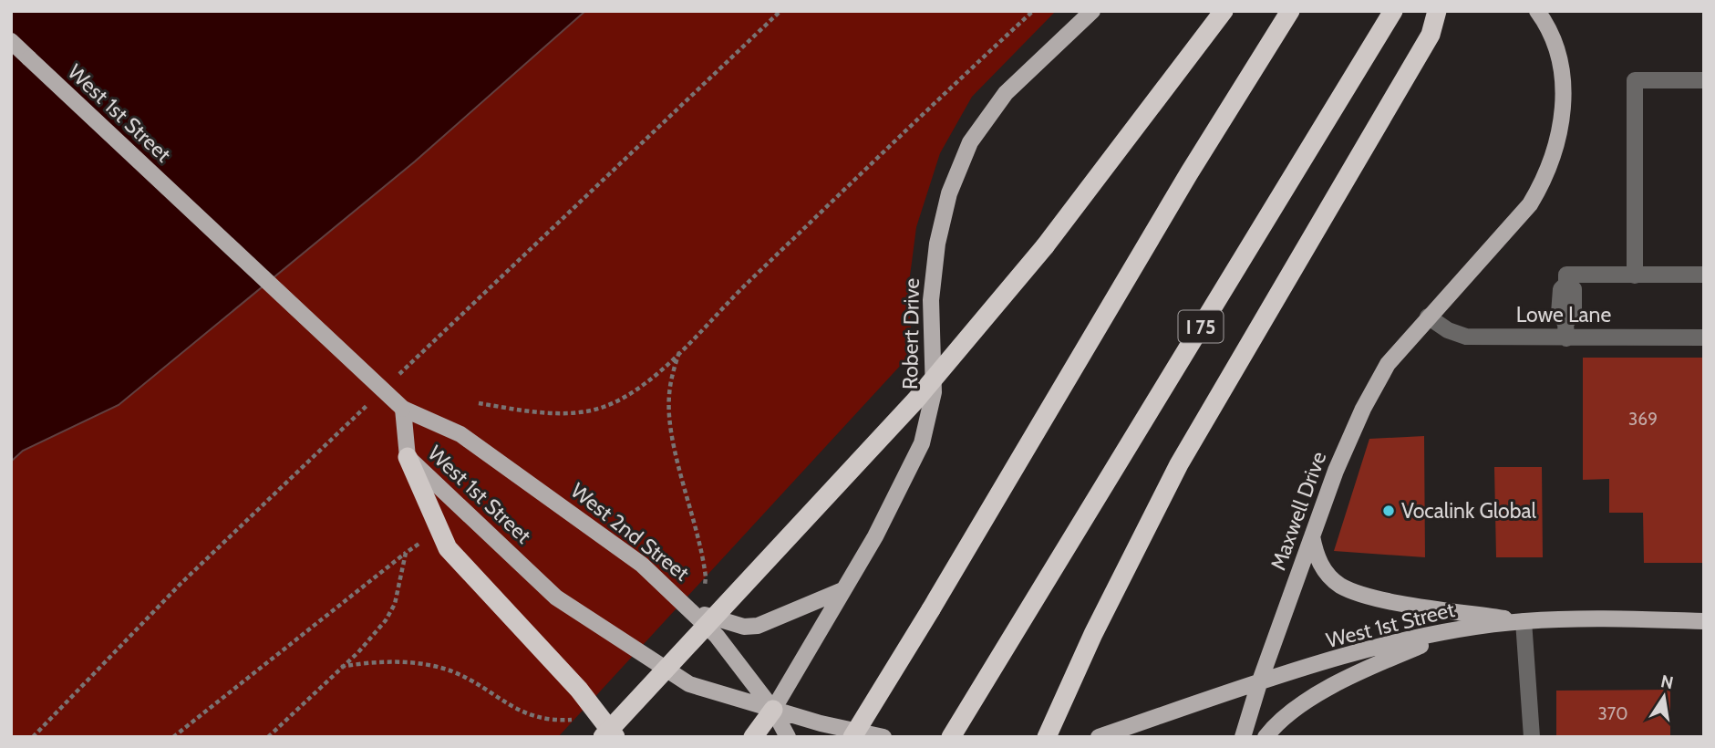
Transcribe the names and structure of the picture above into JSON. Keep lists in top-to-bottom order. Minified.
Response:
{"streets":{"highway":["I 75"],"main road":["West 1st Street","Robert Drive","Maxwell Drive","West 2nd Street"],"street":["Lowe Lane"]},"crossings":[["West 1st Street","Robert Drive"],["West 1st Street","Maxwell Drive"],["West 1st Street","West 2nd Street"],["Lowe Lane","Maxwell Drive"],["Robert Drive","West 2nd Street"]],"places":["Vocalink Global"],"house_numbers":["369","370"],"north":"top"}
